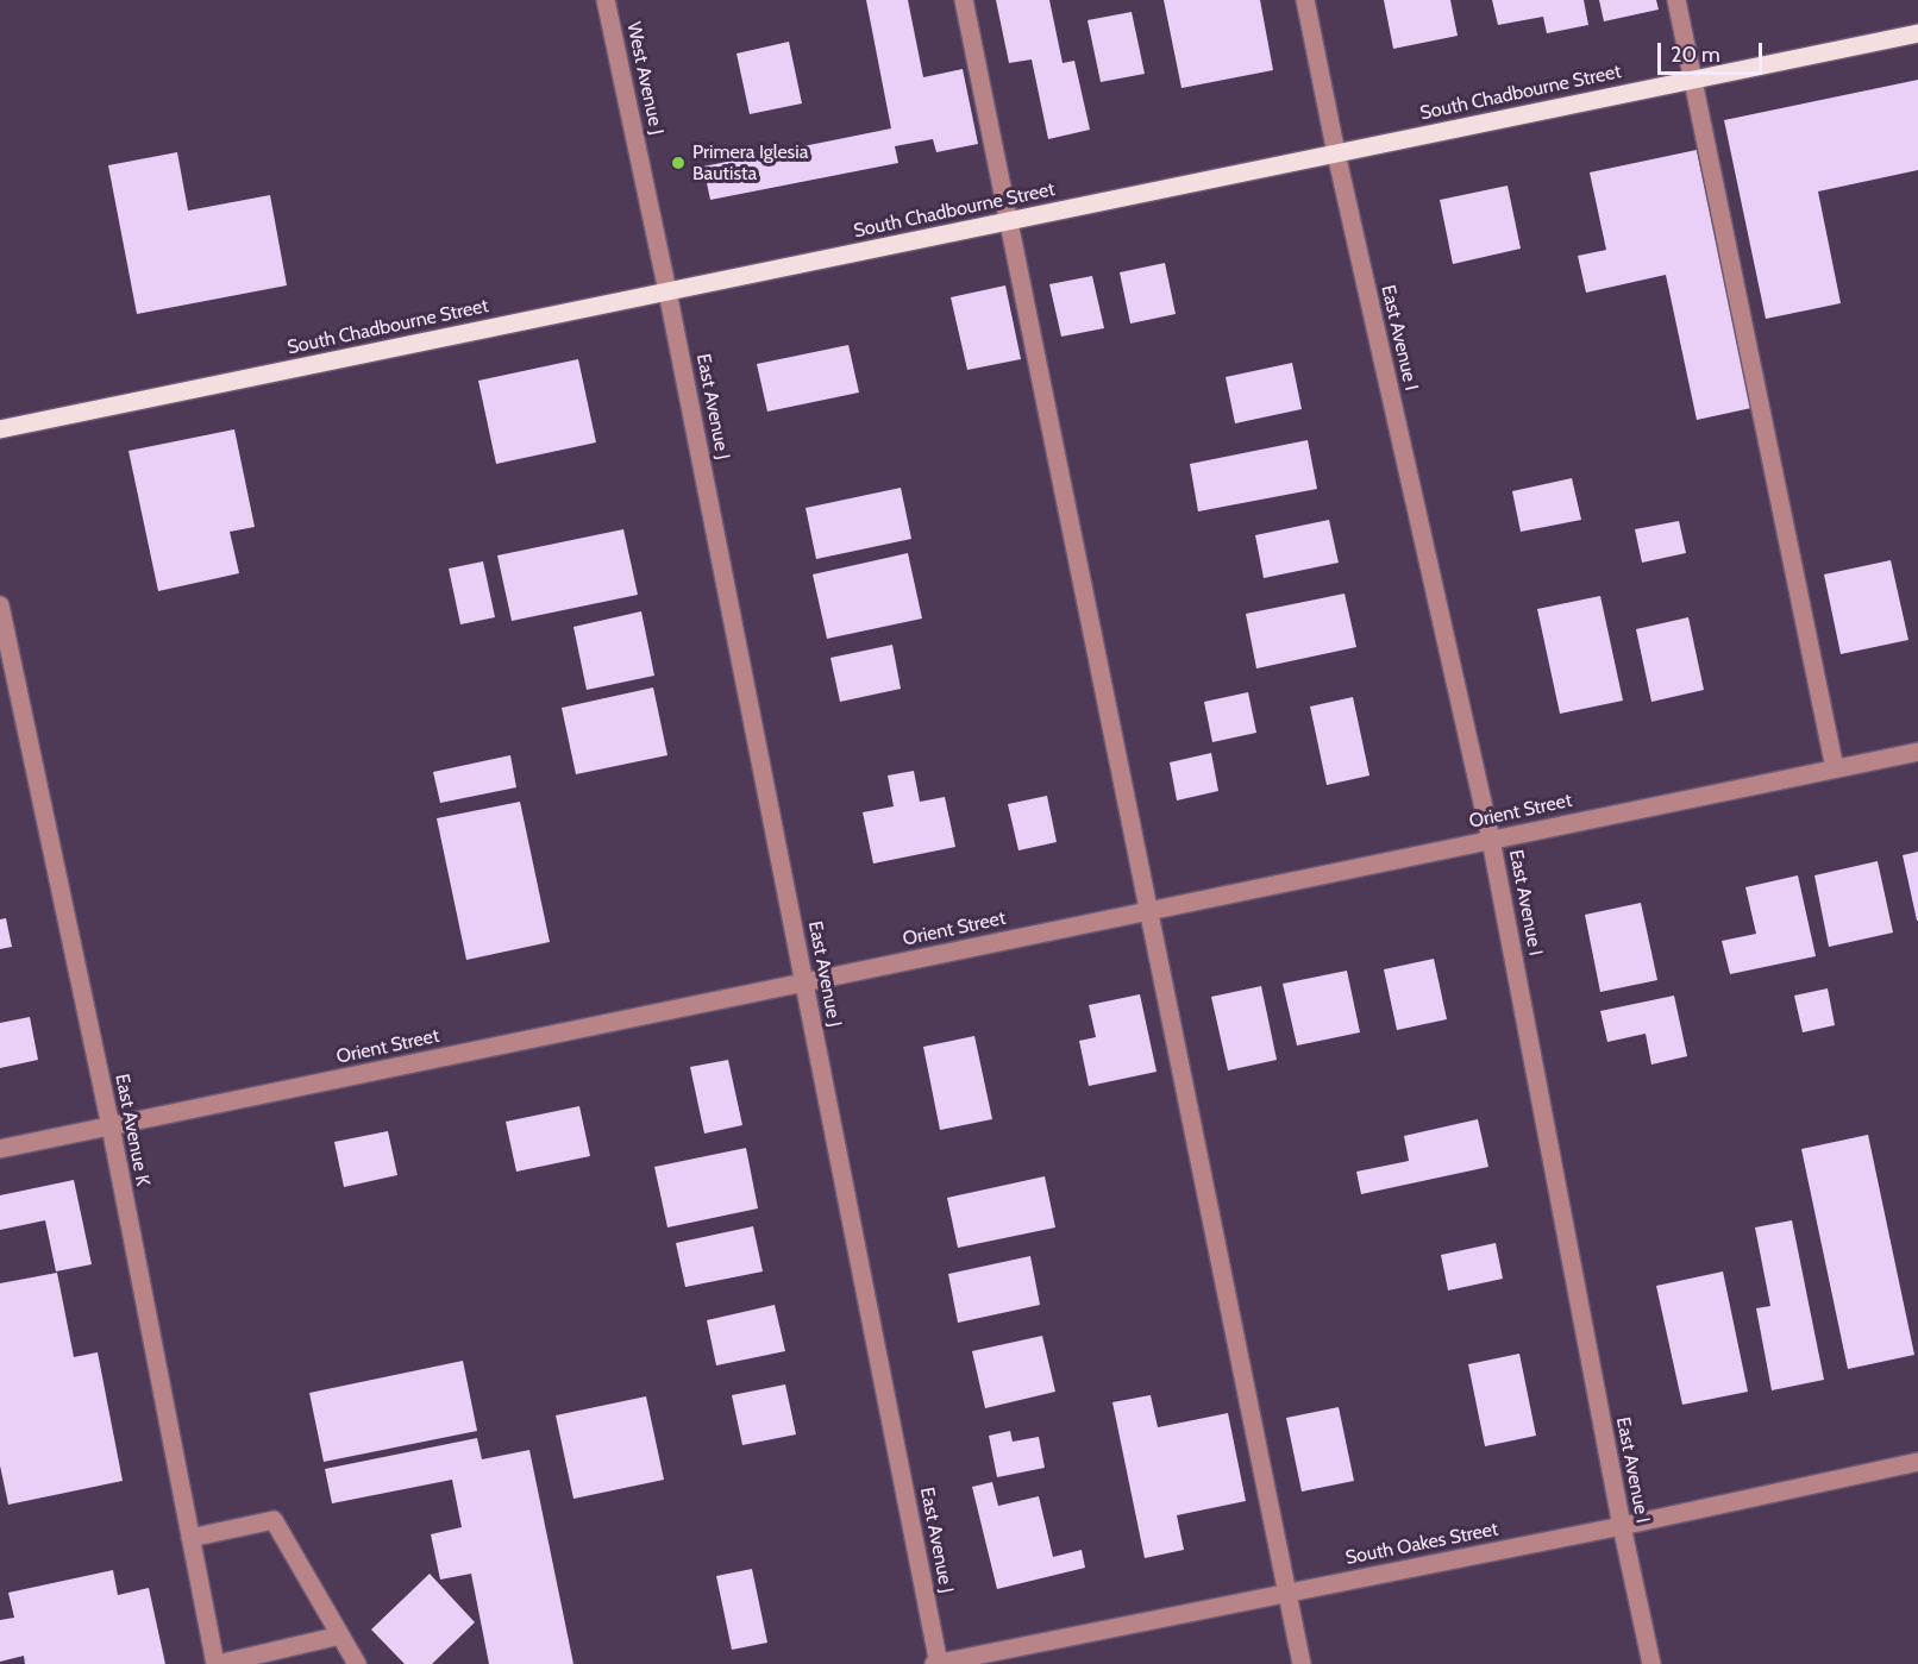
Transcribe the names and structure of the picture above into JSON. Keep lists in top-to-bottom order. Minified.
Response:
{"streets":{"main road":["South Chadbourne Street"],"street":["West Avenue J","East Avenue I","East Avenue J","Orient Street","East Avenue K","South Oakes Street"]},"crossings":[["West Avenue J","South Chadbourne Street"],["West Avenue J","East Avenue J"],["South Chadbourne Street","East Avenue I"],["South Chadbourne Street","East Avenue J"],["East Avenue I","Orient Street"],["East Avenue I","South Oakes Street"],["East Avenue J","Orient Street"],["East Avenue J","South Oakes Street"],["Orient Street","East Avenue K"]],"places":["Primera Iglesia Bautista"],"scale_bar":"20 m"}
